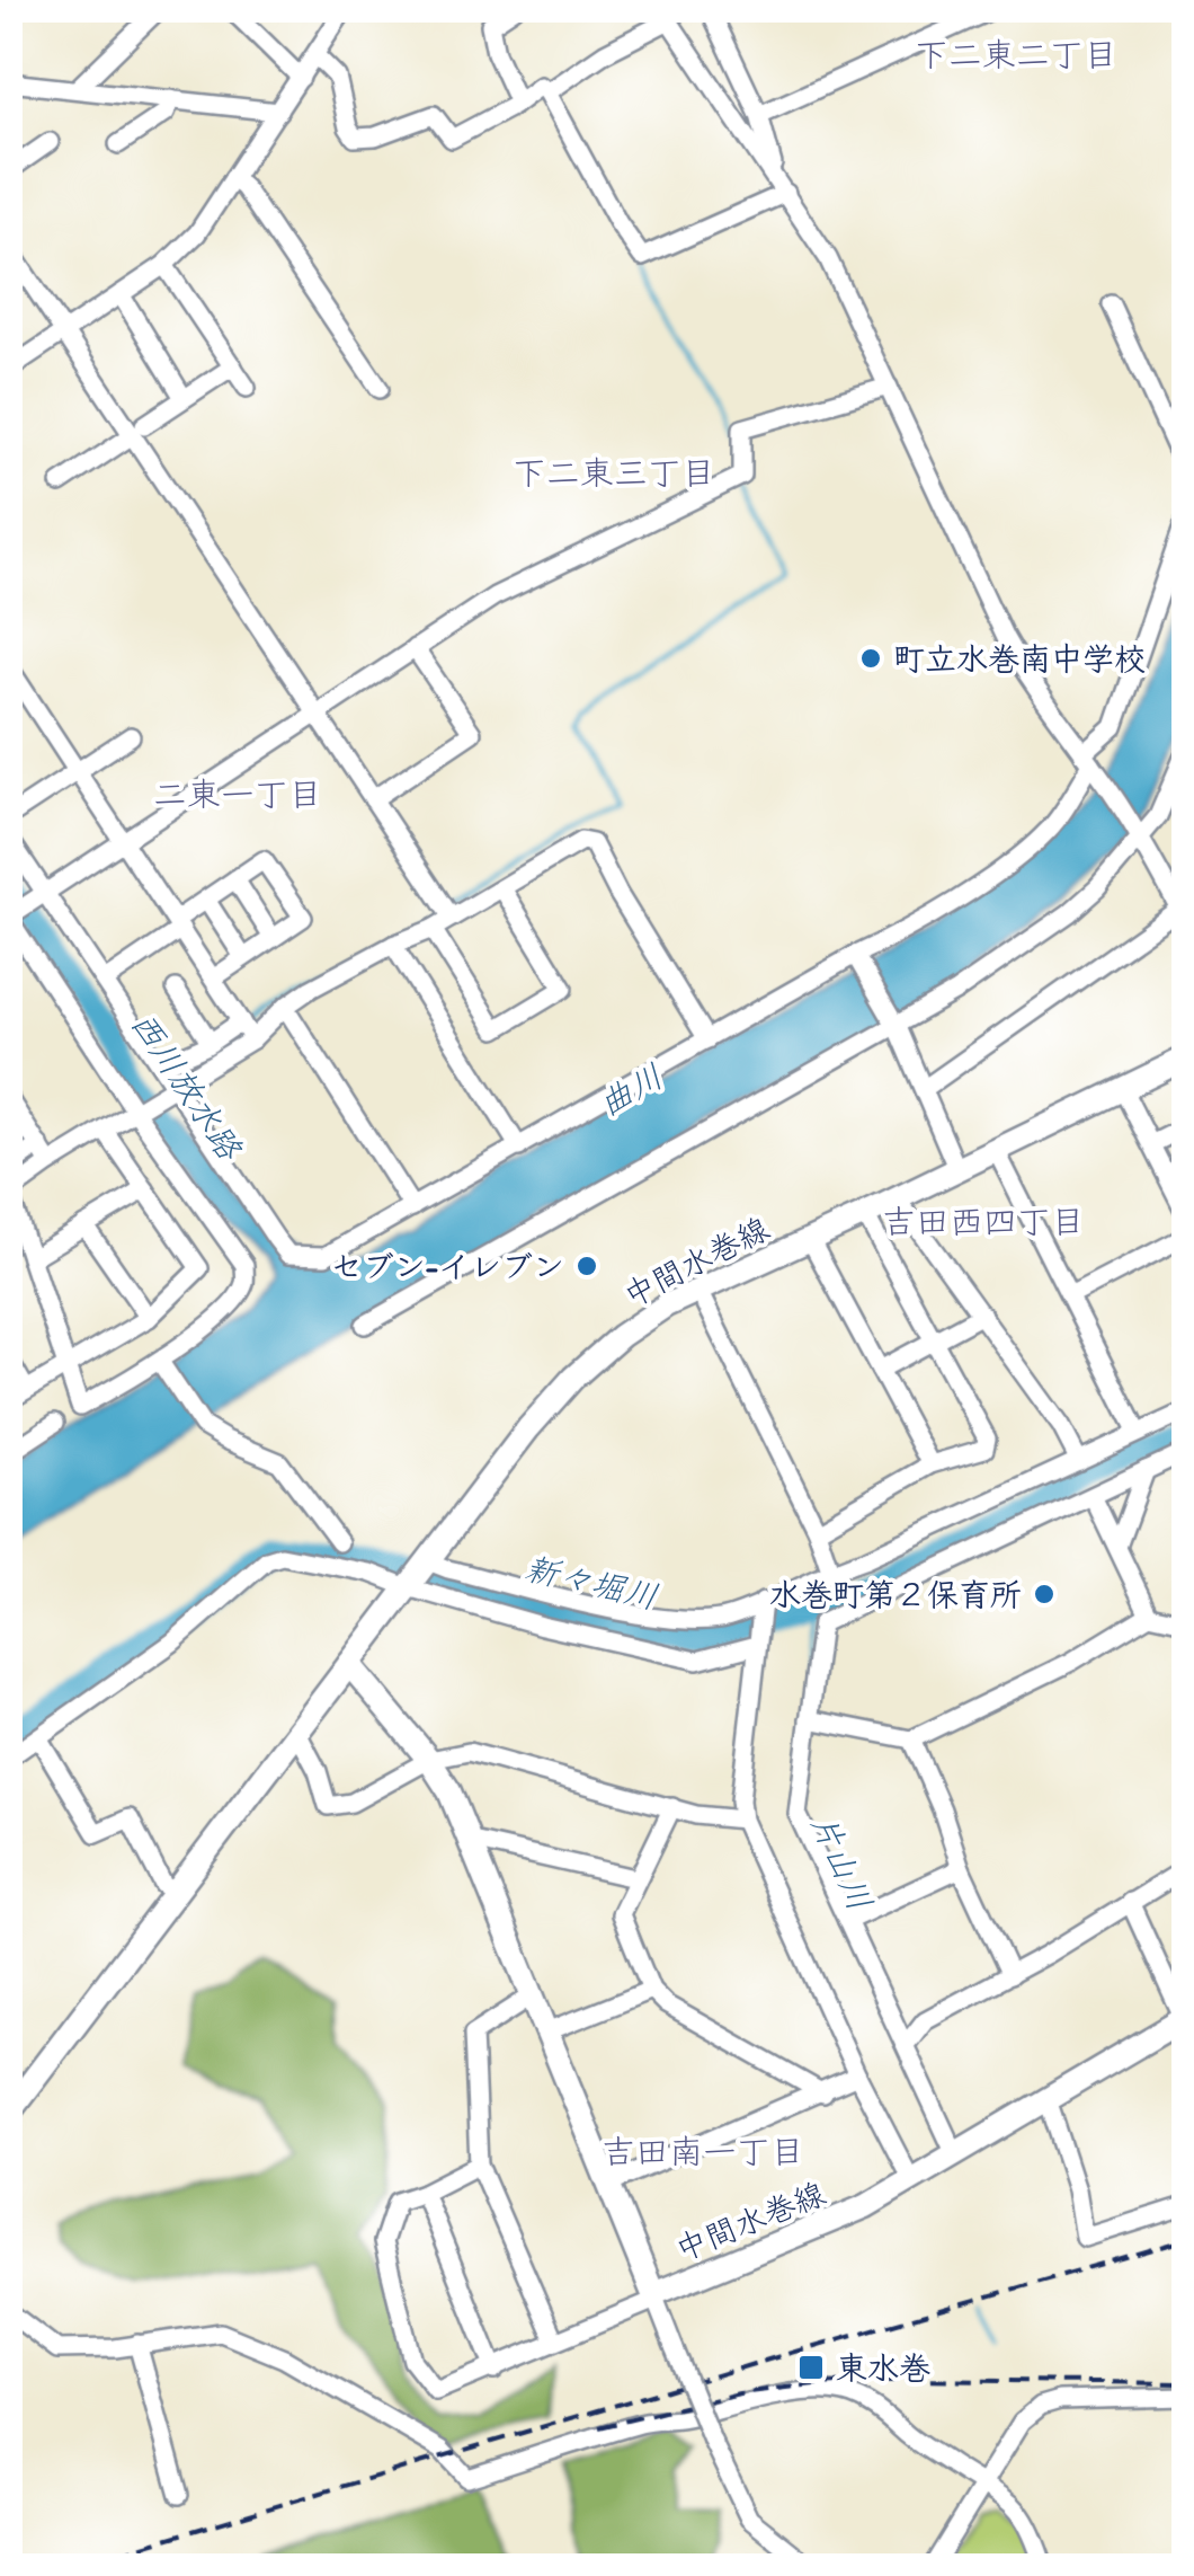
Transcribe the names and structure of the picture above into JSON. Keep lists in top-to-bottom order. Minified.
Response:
{"streets":{"main road":["中間水巻線"]},"districts":["下二東二丁目","下二東三丁目","二東一丁目","吉田西四丁目","吉田南一丁目"],"water":["西川放水路","曲川","新々堀川","片山川"],"places":{"other":["町立水巻南中学校","セブン-イレブン","水巻町第２保育所"],"transit":["東水巻"]}}
